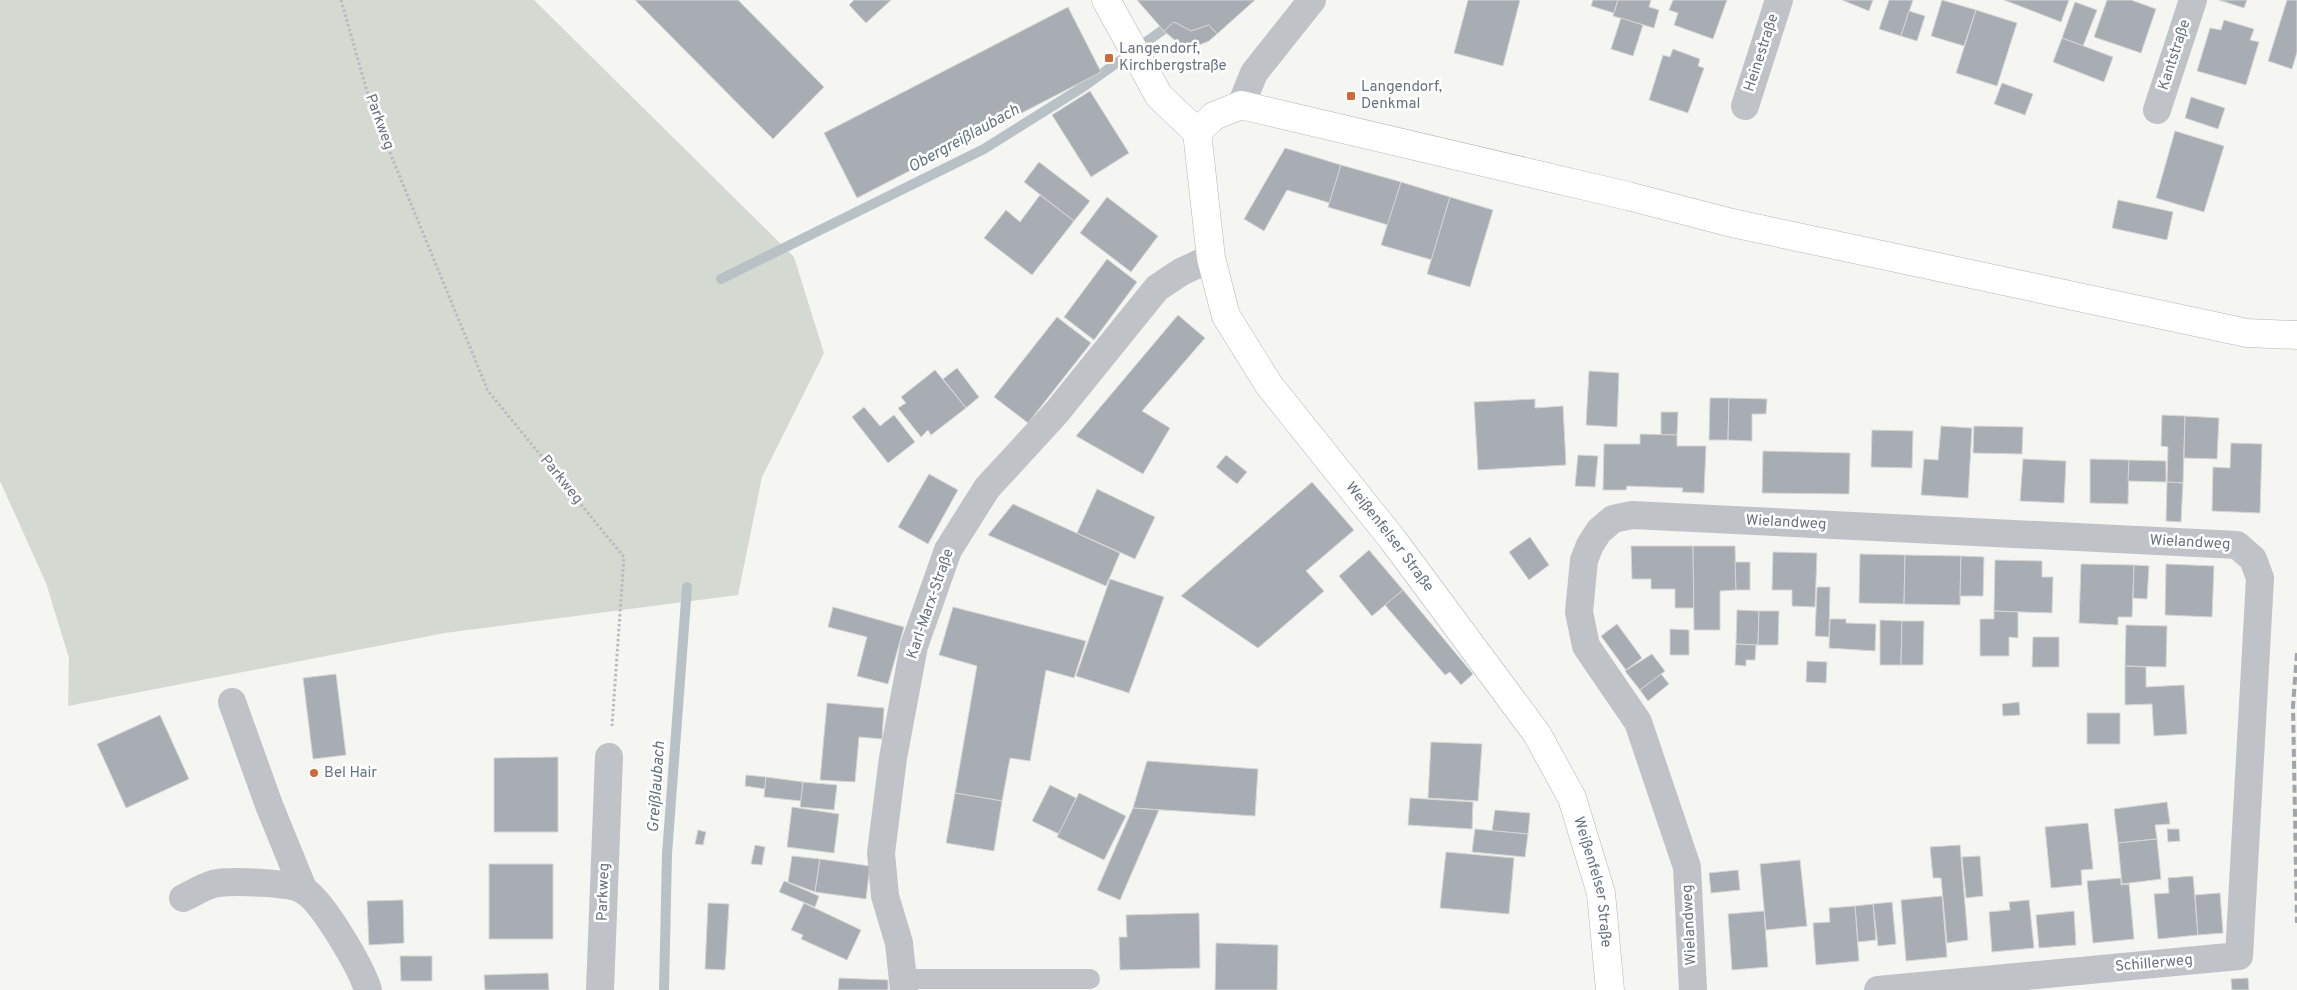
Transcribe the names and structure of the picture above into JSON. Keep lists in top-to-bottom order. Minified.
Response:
{"streets":{"street":["Heinestraße","Kantstraße","Parkweg","Wielandweg","Weißenfelser Straße","Karl-Marx-Straße","Schillerweg"]},"crossings":[["Wielandweg","Schillerweg"],["Weißenfelser Straße","Karl-Marx-Straße"]],"water":["Obergreißlaubach","Greißlaubach"],"places":{"transit":["Langendorf, Kirchbergstraße","Langendorf, Denkmal"],"other":["Bel Hair"]}}
